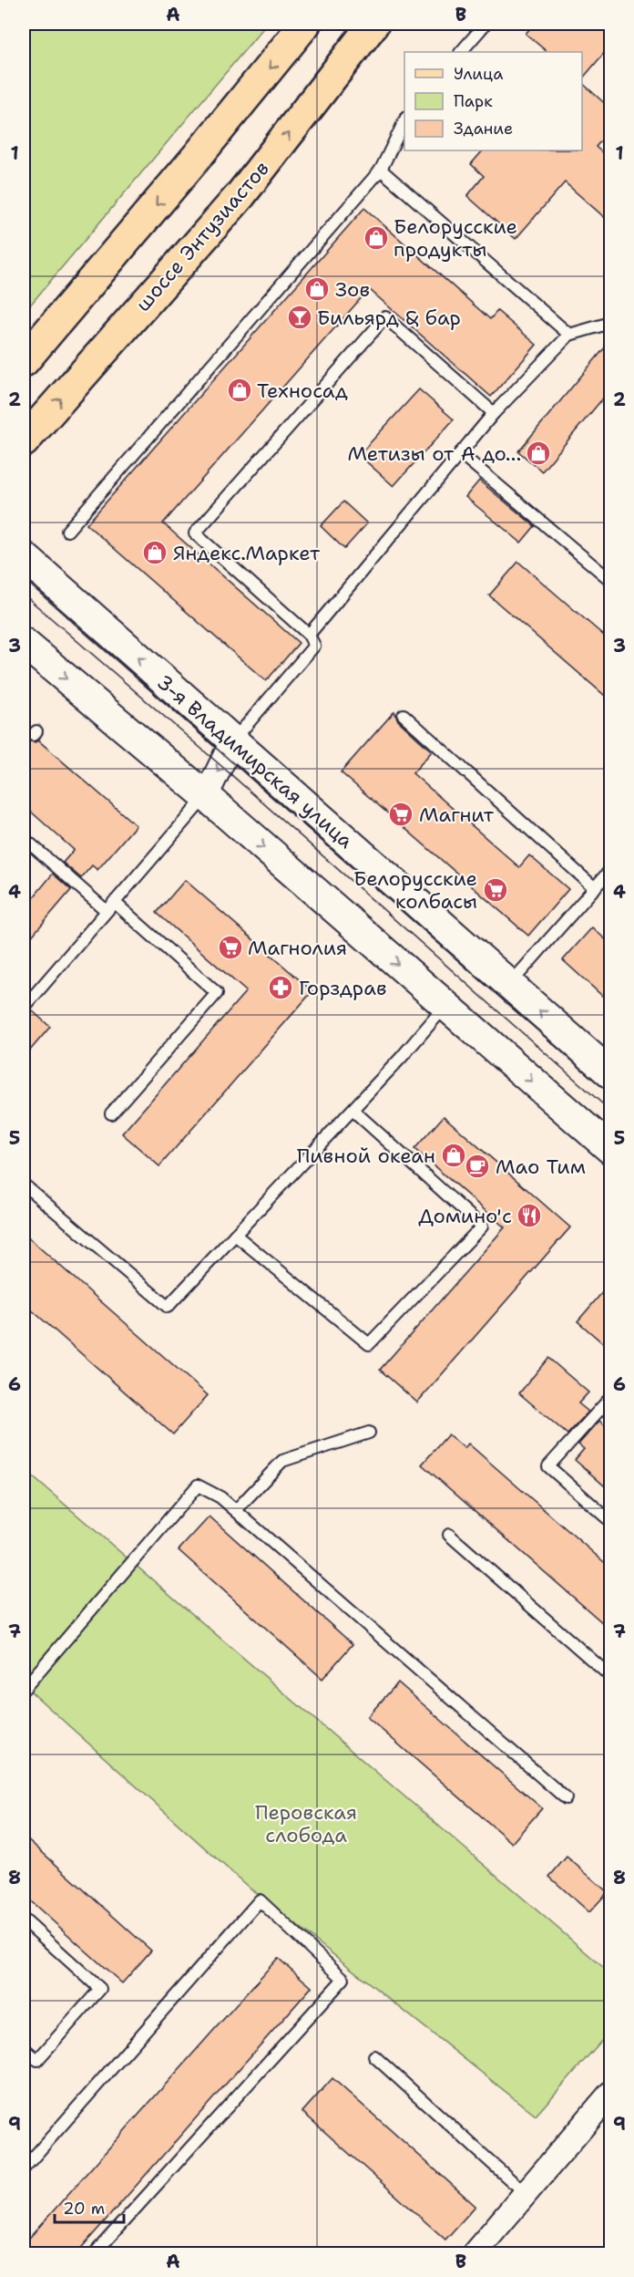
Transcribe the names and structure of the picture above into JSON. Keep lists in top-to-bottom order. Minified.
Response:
{"streets":{"main road":["шоссе Энтузиастов"],"street":["3-я Владимирская улица"]},"parks":["Перовская слобода"],"places":{"shop":["Белорусские продукты","Зов","Техносад","Метизы от А до…","Яндекс.Маркет","Пивной океан"],"bar":["Бильярд & бар"],"supermarket":["Магнит","Белорусские колбасы","Магнолия"],"pharmacy":["Горздрав"],"cafe":["Мао Тим"],"restaurant":["Домино'c"]},"legend":["Улица","Парк","Здание"],"scale_bar":"20 m","grid":{"columns":["A","B"],"rows":["1","2","3","4","5","6","7","8","9"]}}
